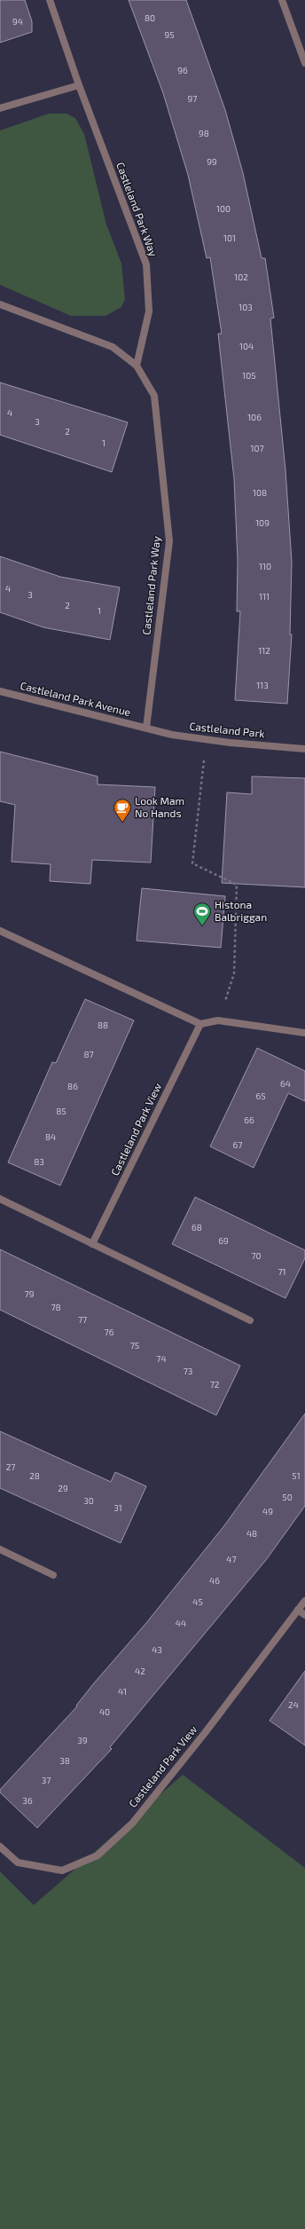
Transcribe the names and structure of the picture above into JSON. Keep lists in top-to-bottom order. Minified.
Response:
{"streets":{"street":["Castleland Park Way","Castleland Park Avenue","Castleland Park","Castleland Park View"]},"crossings":[["Castleland Park Way","Castleland Park Avenue"],["Castleland Park Way","Castleland Park"],["Castleland Park Avenue","Castleland Park"]],"places":{"cafe":["Look Mam No Hands"],"sports":["Histona Balbriggan"]},"house_numbers":["80","94","95","96","97","98","99","100","101","102","103","104","105","4","106","3","2","1","107","108","109","110","4","3","111","2","1","112","113","88","87","64","86","65","85","66","84","67","83","68","69","70","71","79","78","77","76","75","74","73","72","27","28","51","29","50","30","31","49","48","47","46","45","44","43","42","41","24","40","39","38","37","36"]}
